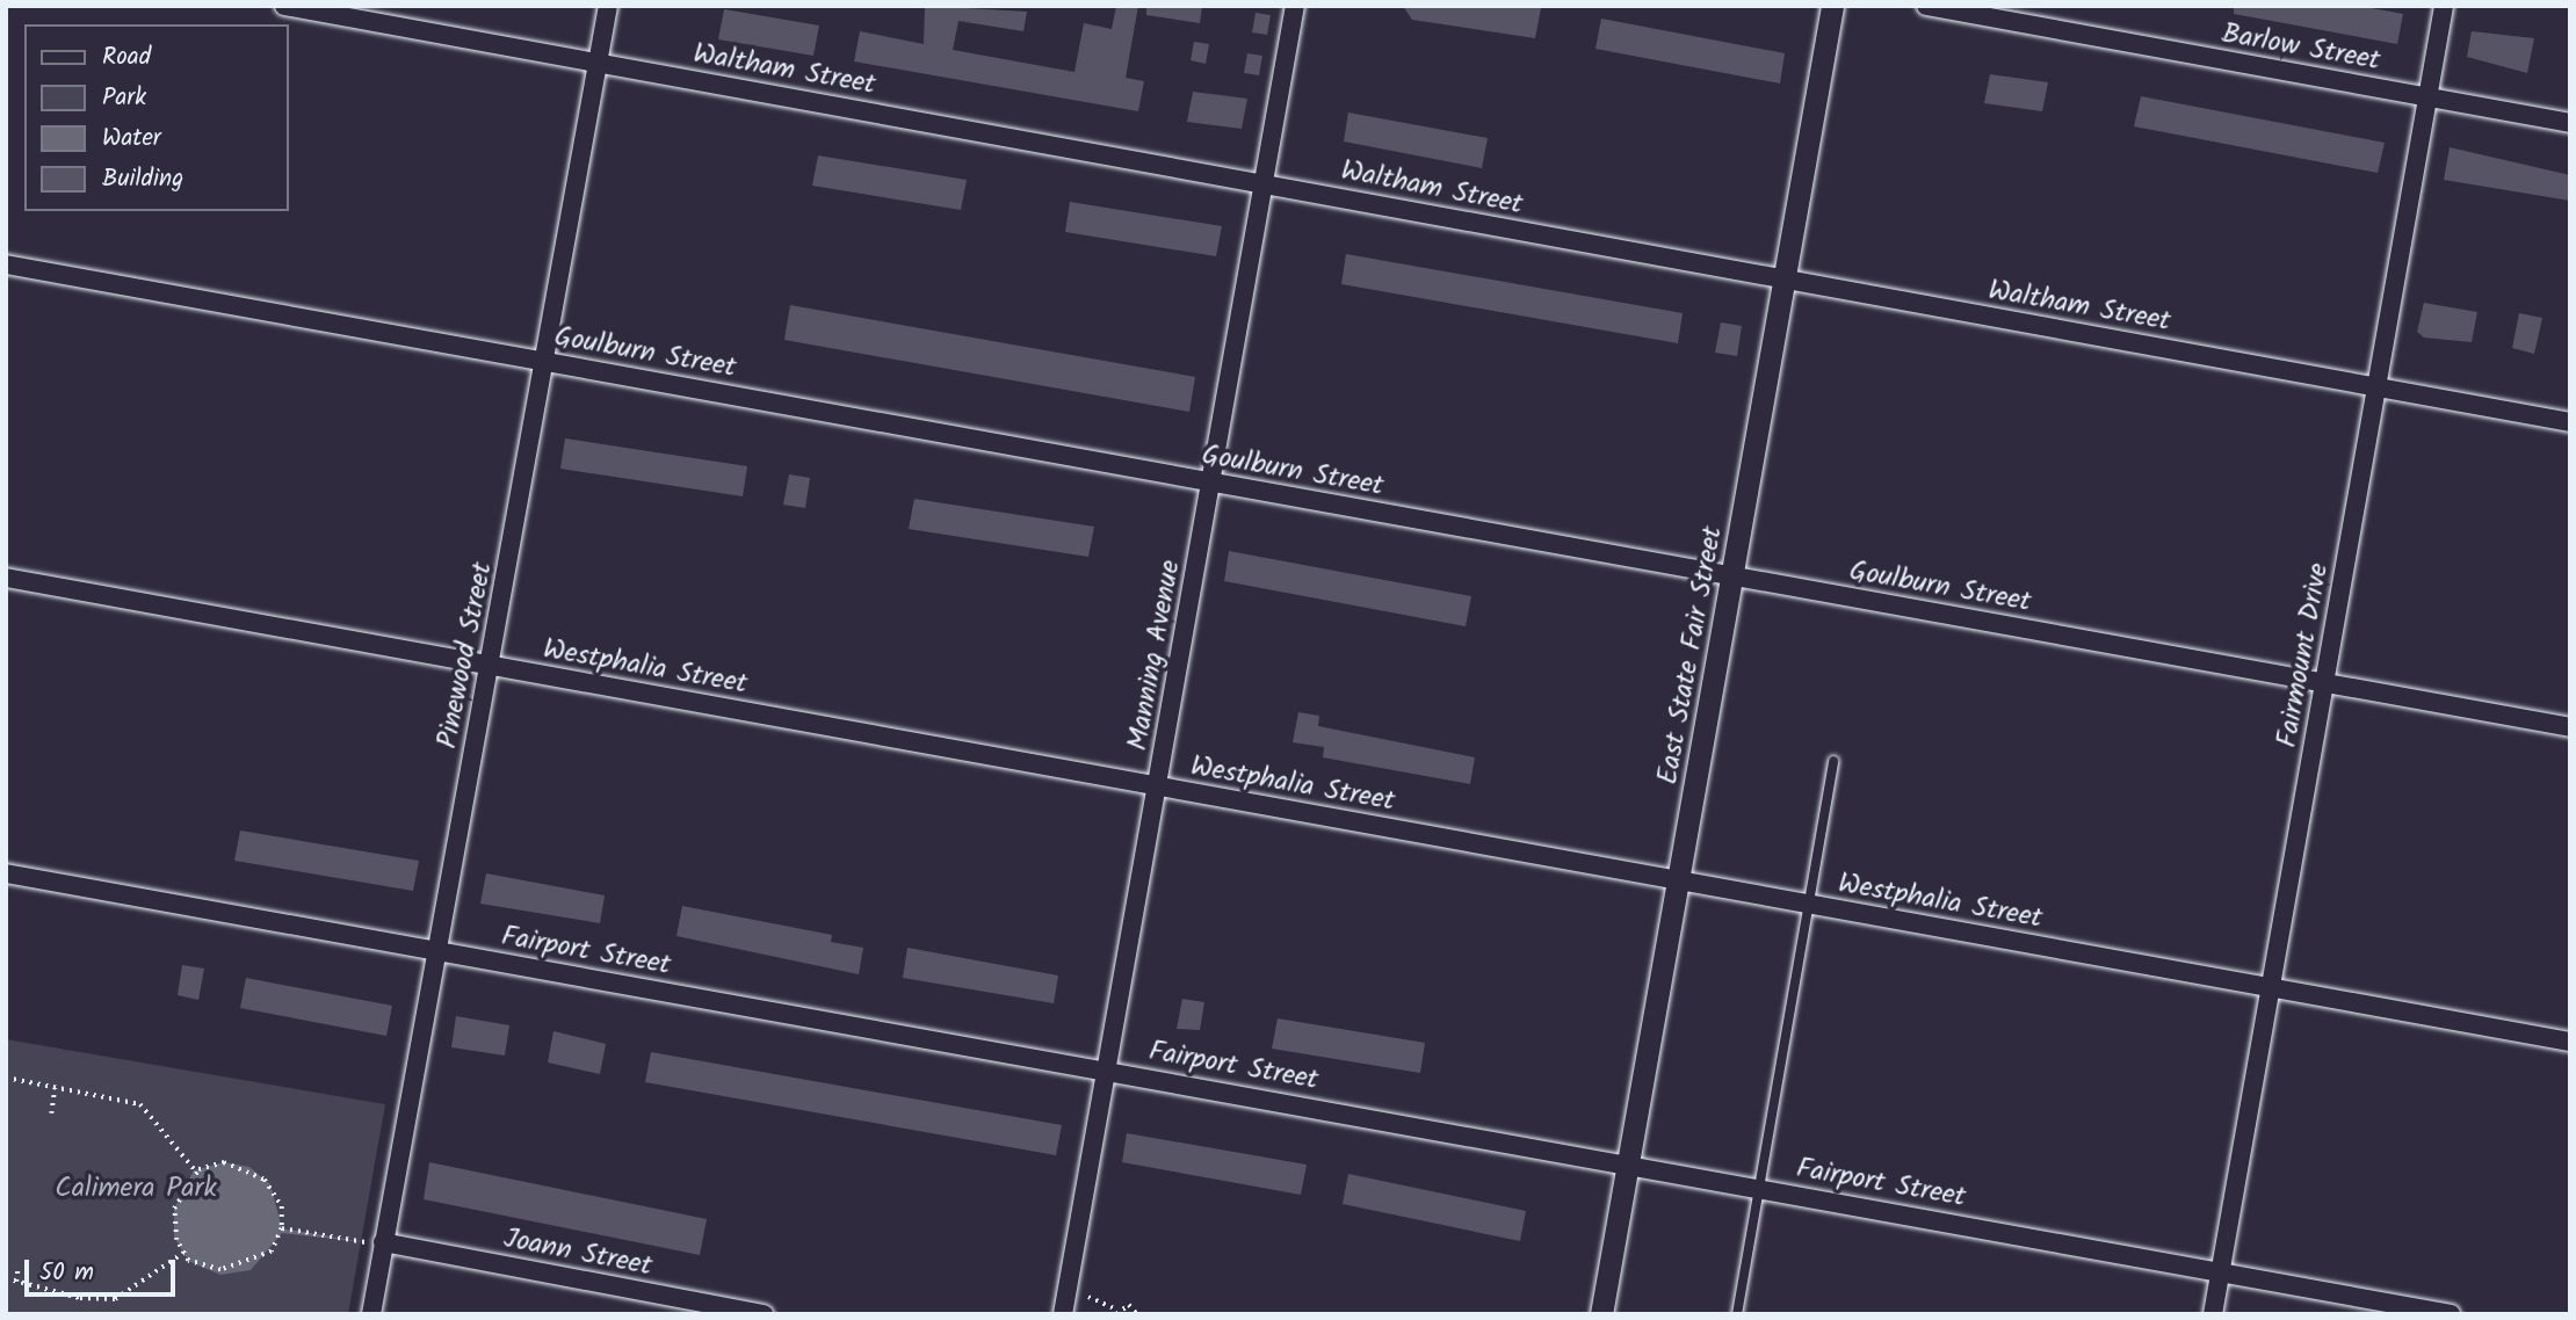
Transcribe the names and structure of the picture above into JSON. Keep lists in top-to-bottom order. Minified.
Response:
{"streets":{"street":["Barlow Street","Waltham Street","Goulburn Street","Pinewood Street","Manning Avenue","East State Fair Street","Fairmount Drive","Westphalia Street","Fairport Street","Joann Street"]},"crossings":[["Barlow Street","Fairmount Drive"],["Waltham Street","Pinewood Street"],["Waltham Street","Manning Avenue"],["Waltham Street","East State Fair Street"],["Waltham Street","Fairmount Drive"],["Goulburn Street","Pinewood Street"],["Goulburn Street","Manning Avenue"],["Goulburn Street","East State Fair Street"],["Goulburn Street","Fairmount Drive"],["Pinewood Street","Westphalia Street"],["Pinewood Street","Fairport Street"],["Pinewood Street","Joann Street"],["Manning Avenue","Westphalia Street"],["Manning Avenue","Fairport Street"],["East State Fair Street","Westphalia Street"],["East State Fair Street","Fairport Street"],["Fairmount Drive","Westphalia Street"],["Fairmount Drive","Fairport Street"]],"parks":["Calimera Park"],"legend":["Road","Park","Water","Building"],"scale_bar":"50 m"}
